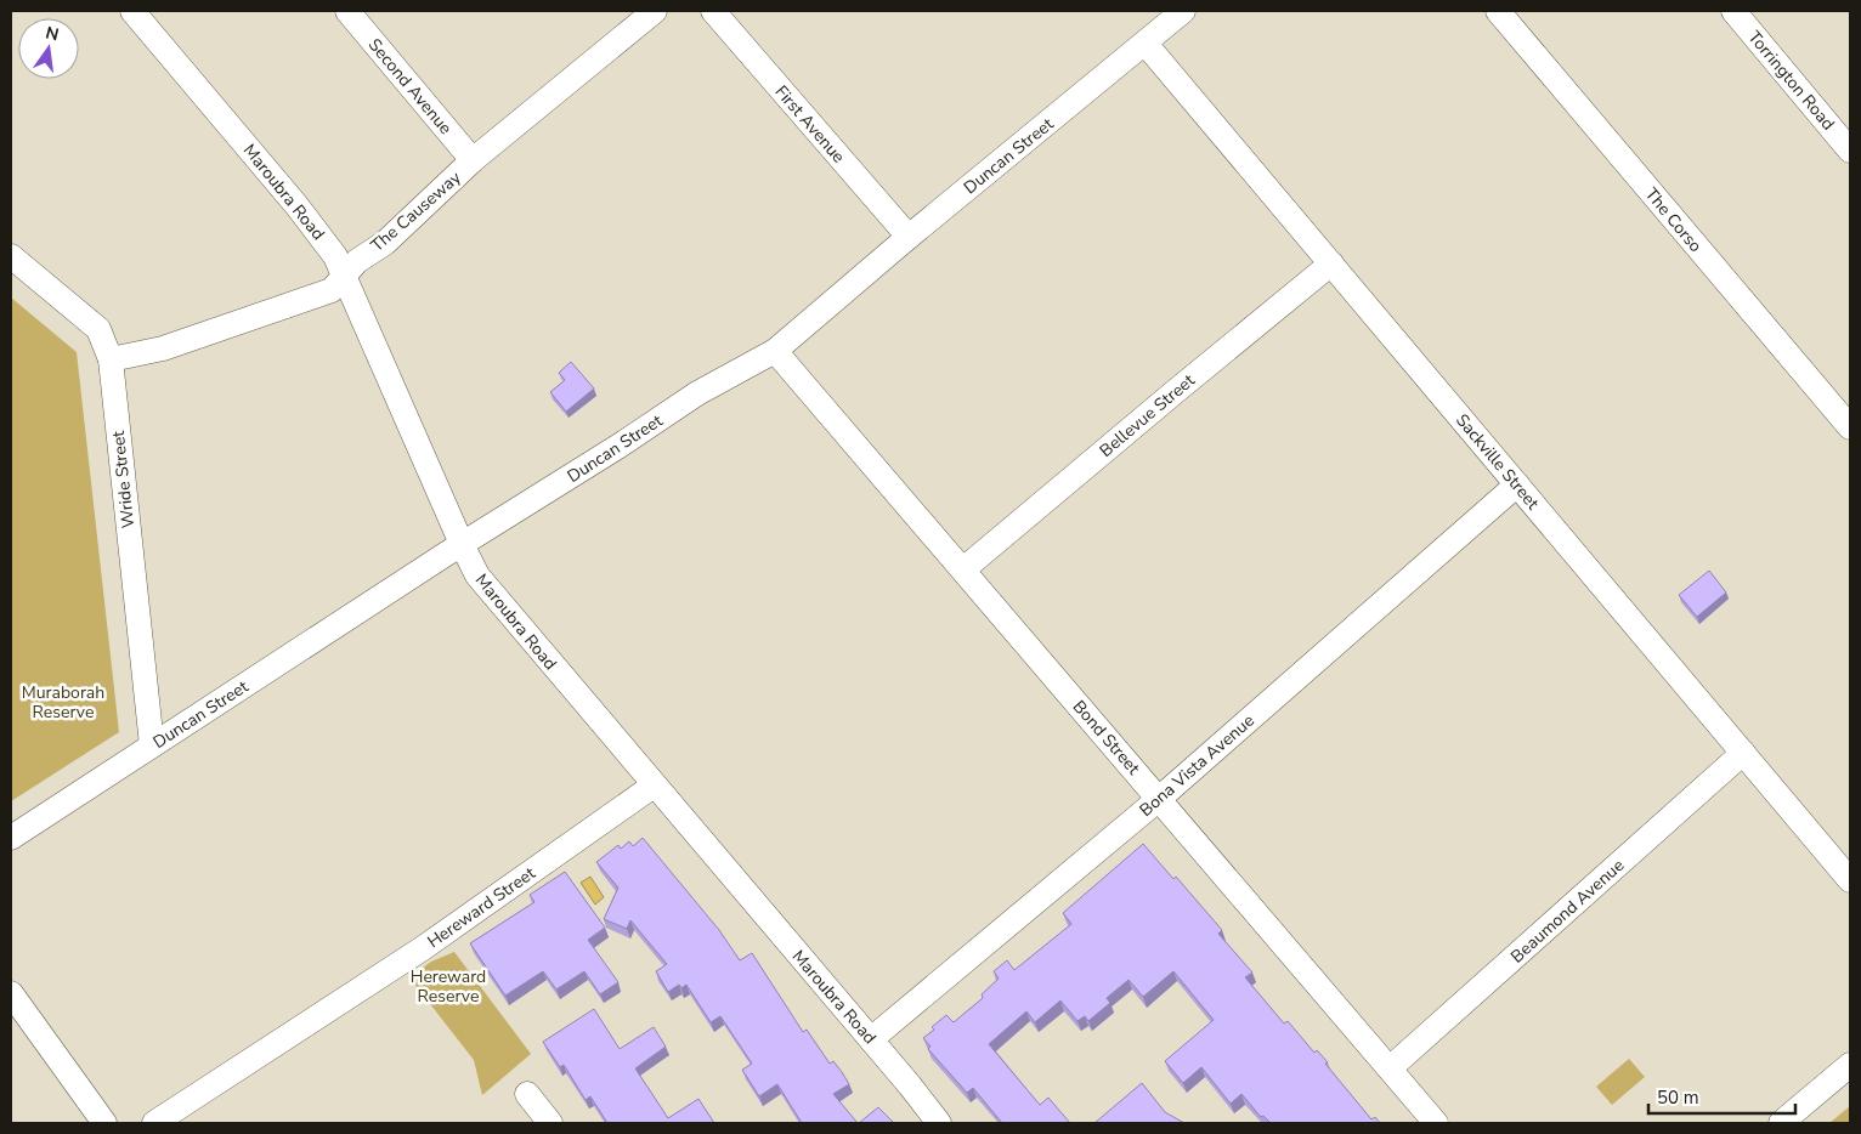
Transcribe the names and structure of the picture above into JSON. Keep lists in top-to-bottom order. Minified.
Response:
{"streets":{"street":["Torrington Road","Second Avenue","First Avenue","Duncan Street","Maroubra Road","The Causeway","The Corso","Bellevue Street","Sackville Street","Wride Street","Bond Street","Bona Vista Avenue","Hereward Street","Beaumond Avenue"]},"crossings":[["Second Avenue","The Causeway"],["First Avenue","Duncan Street"],["Duncan Street","Maroubra Road"],["Duncan Street","Sackville Street"],["Duncan Street","Wride Street"],["Duncan Street","Bond Street"],["Maroubra Road","The Causeway"],["Maroubra Road","Bona Vista Avenue"],["Maroubra Road","Hereward Street"],["The Causeway","Wride Street"],["Bellevue Street","Sackville Street"],["Bellevue Street","Bond Street"],["Sackville Street","Bona Vista Avenue"],["Sackville Street","Beaumond Avenue"],["Bond Street","Bona Vista Avenue"],["Bond Street","Beaumond Avenue"]],"parks":["Muraborah Reserve","Hereward Reserve"],"scale_bar":"50 m","north":"top"}
